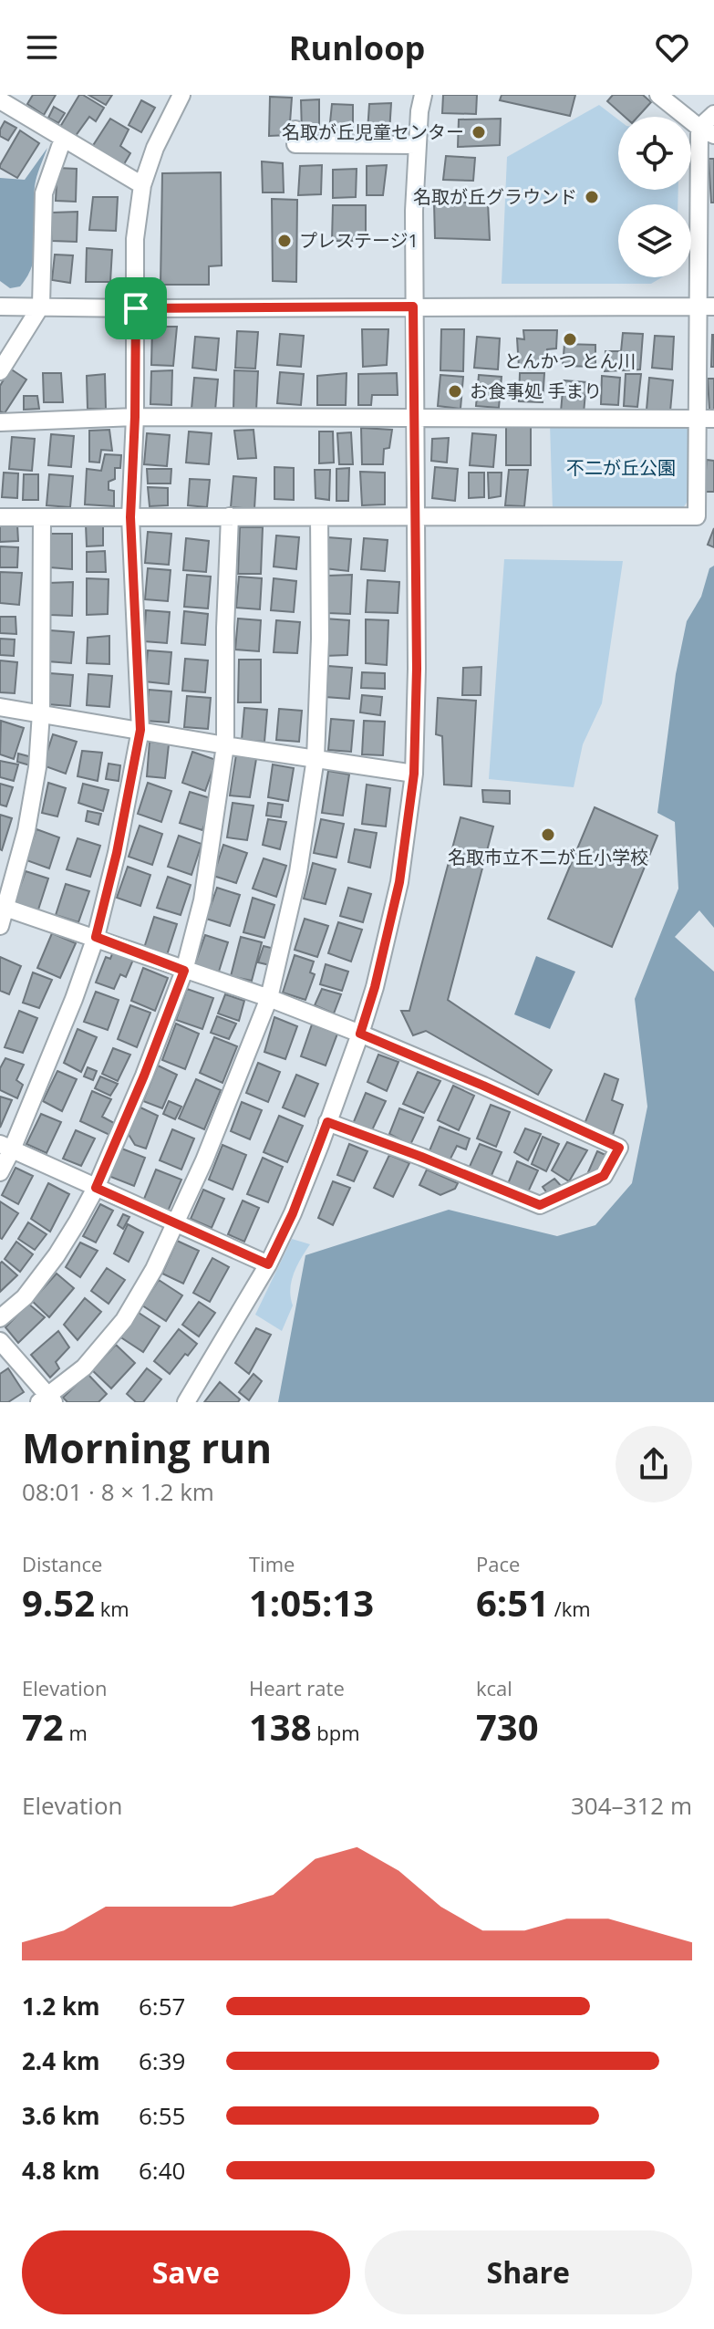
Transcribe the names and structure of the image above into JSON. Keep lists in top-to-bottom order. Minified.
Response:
{"parks":["不二が丘公園"],"places":["名取が丘児童センター","名取が丘グラウンド","プレステージ1","とんかつ とん川","お食事処 手まり","名取市立不二が丘小学校"],"page":{"header":"Runloop","heading":["Morning run","08:01 · 8 × 1.2 km"],"stats":[["Distance","9.52 km"],["Time","1:05:13"],["Pace","6:51 /km"],["Elevation","72 m"],["Heart rate","138 bpm"],["kcal","730"]],"chart":["Elevation","304–312 m"],"list":[{"name":"1.2 km","note":"6:57"},{"name":"2.4 km","note":"6:39"},{"name":"3.6 km","note":"6:55"},{"name":"4.8 km","note":"6:40"}],"buttons":["Save","Share"]}}
